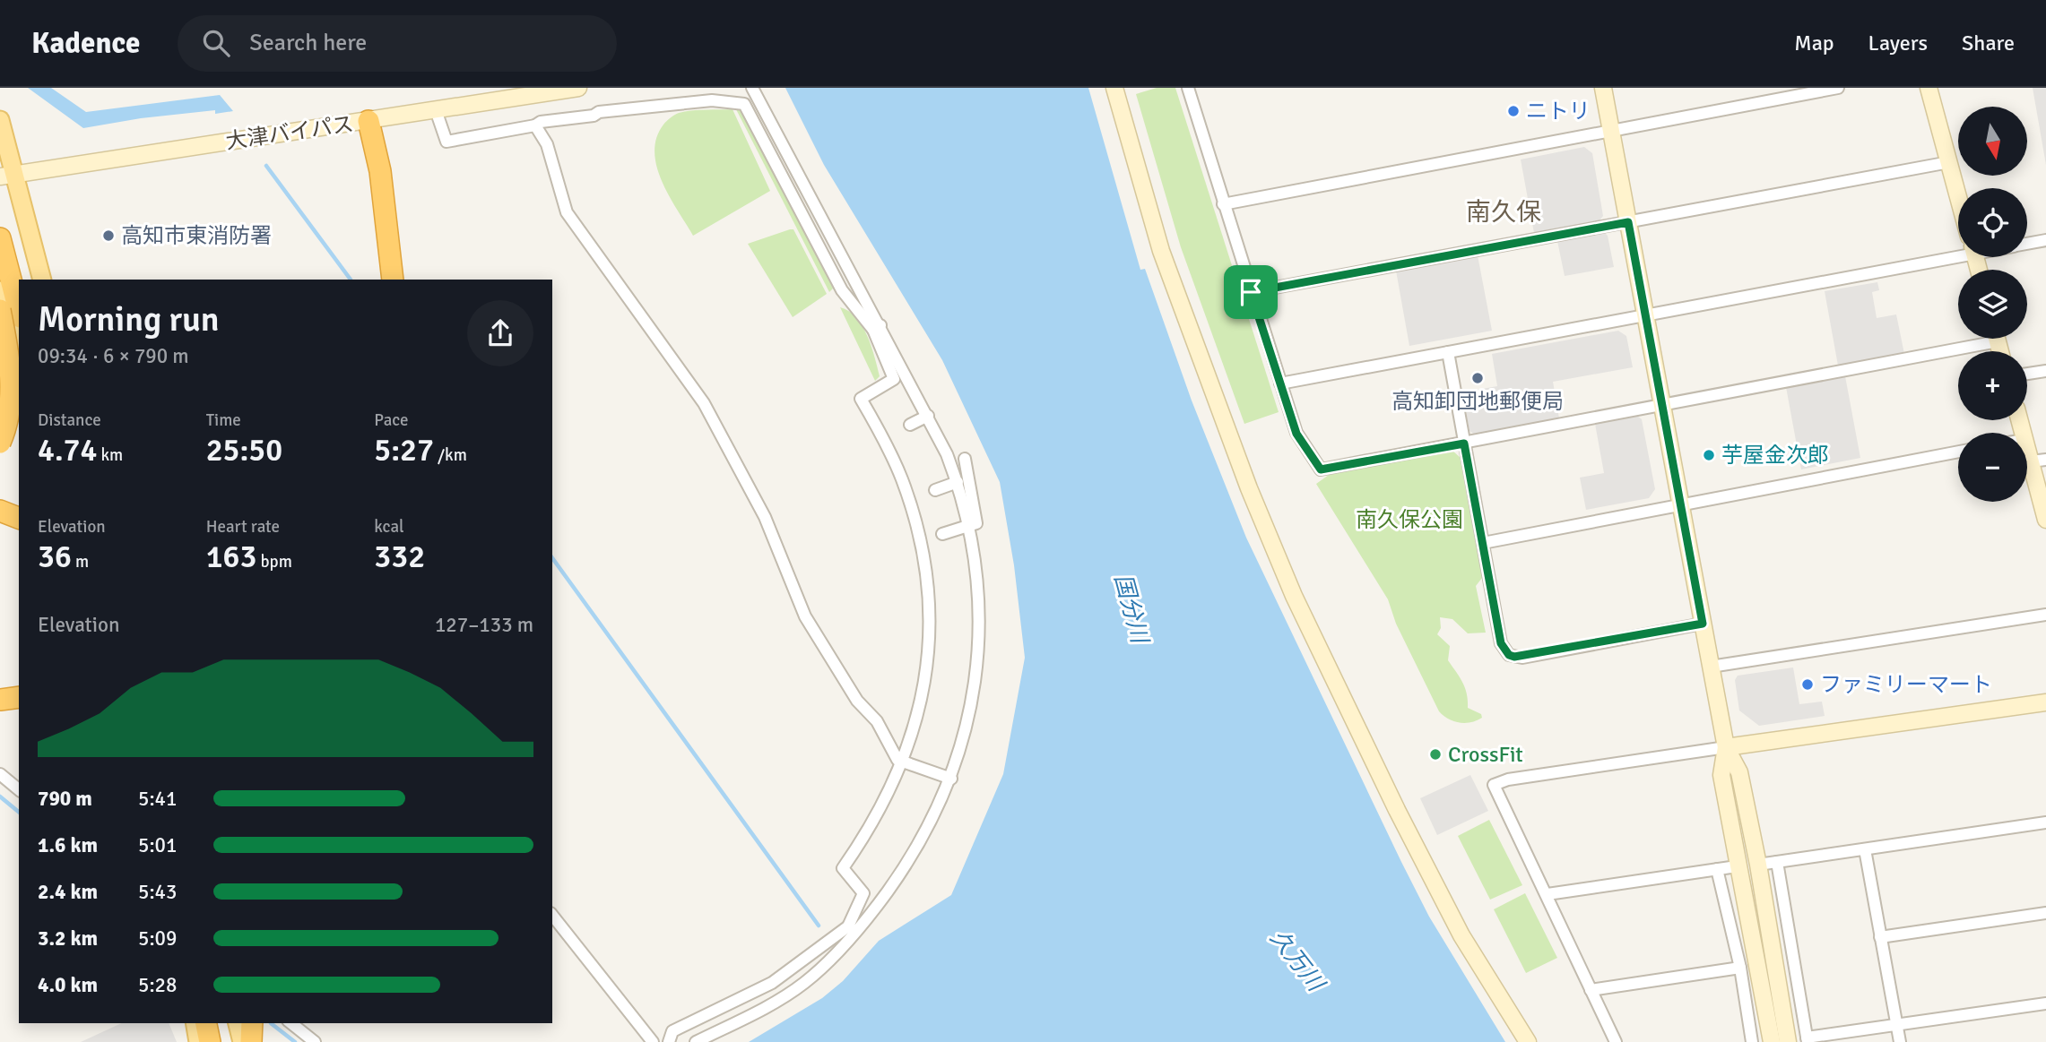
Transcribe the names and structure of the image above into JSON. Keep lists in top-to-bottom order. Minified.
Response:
{"streets":{"street":["大津バイパス"]},"districts":["南久保"],"water":["国分川","久万川"],"parks":["南久保公園"],"places":["ニトリ","高知市東消防署","高知卸団地郵便局","芋屋金次郎","ファミリーマート","CrossFit"],"north":"bottom","page":{"header":"Kadence","search":"Search here","nav":["Map","Layers","Share"],"map_buttons":["+","−"],"heading":["Morning run","09:34 · 6 × 790 m"],"stats":[["Distance","4.74 km"],["Time","25:50"],["Pace","5:27 /km"],["Elevation","36 m"],["Heart rate","163 bpm"],["kcal","332"]],"chart":["Elevation","127–133 m"],"list":[{"name":"790 m","note":"5:41"},{"name":"1.6 km","note":"5:01"},{"name":"2.4 km","note":"5:43"},{"name":"3.2 km","note":"5:09"},{"name":"4.0 km","note":"5:28"}]}}
